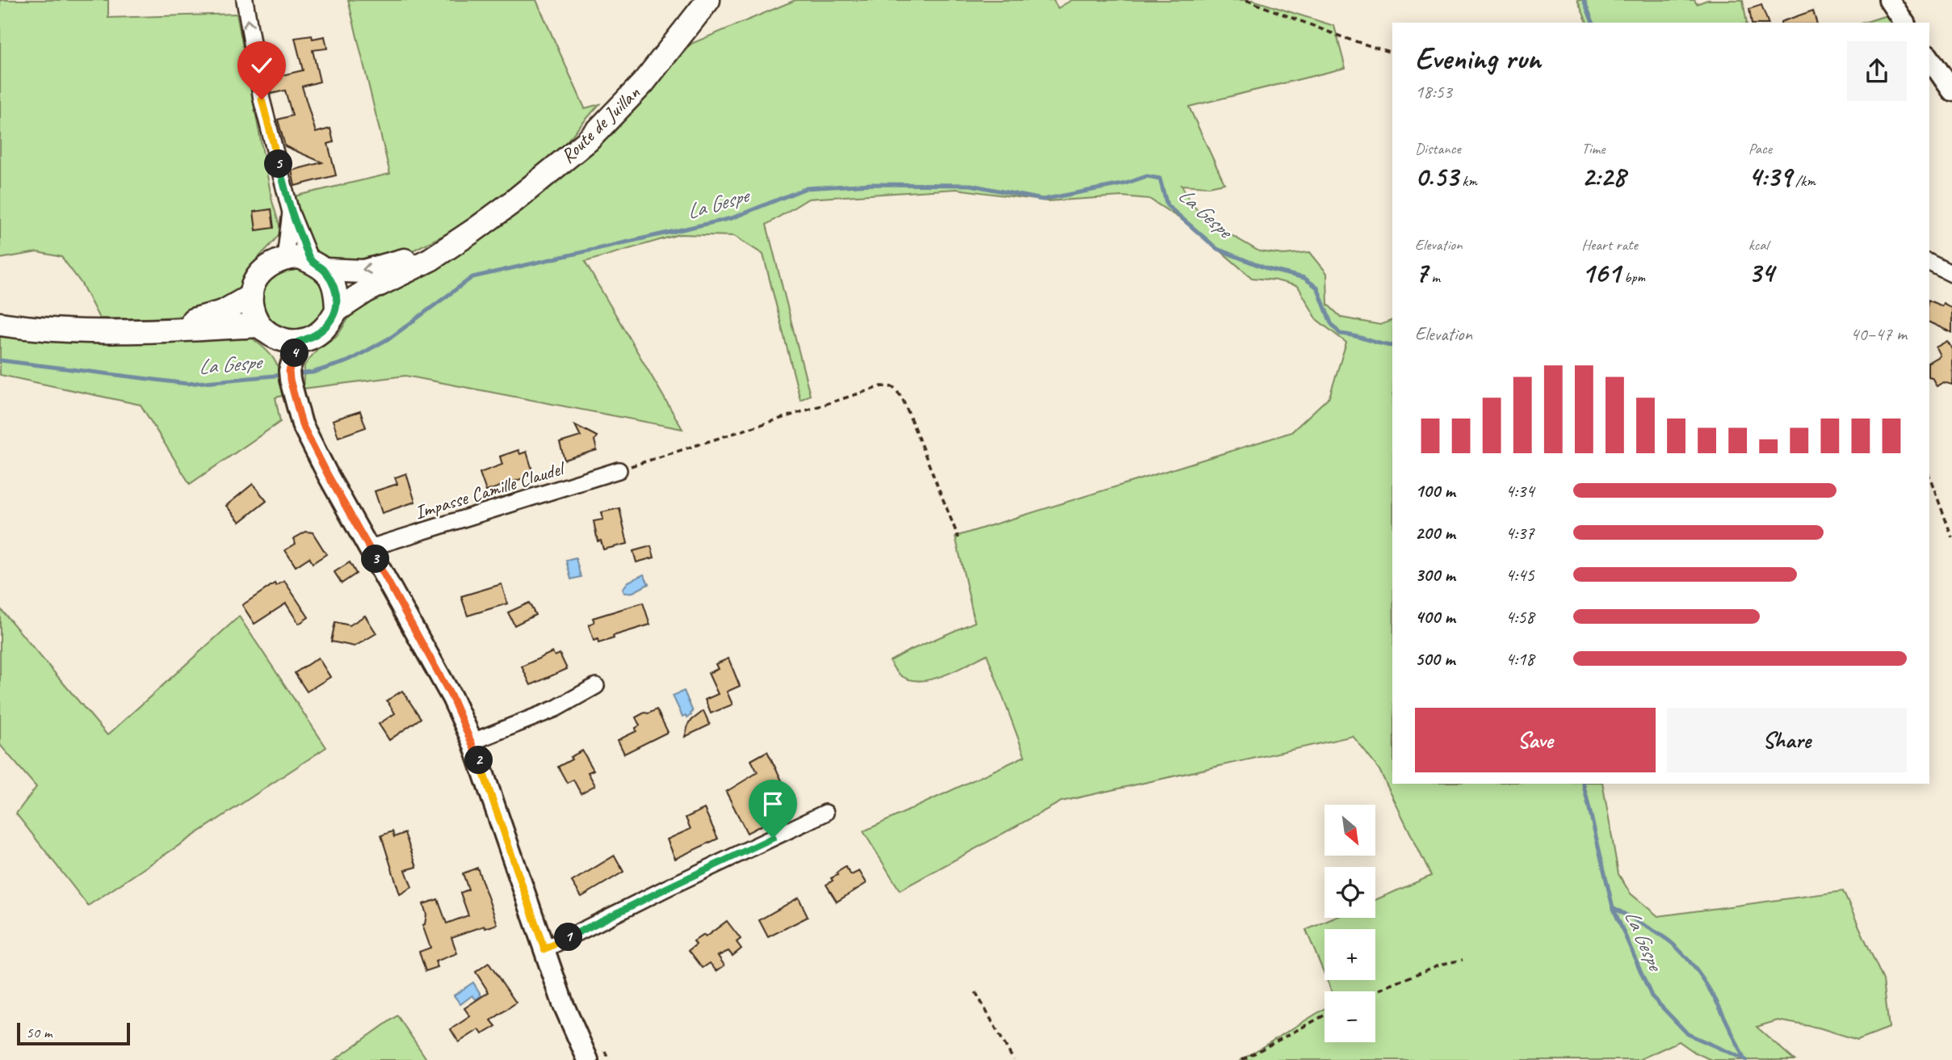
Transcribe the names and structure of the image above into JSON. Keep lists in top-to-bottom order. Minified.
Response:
{"streets":{"main road":["Route de Juillan"],"street":["Impasse Camille Claudel"]},"water":["La Gespe"],"scale_bar":"50 m","north":"bottom right","page":{"heading":["Evening run","18:53"],"stats":[["Distance","0.53 km"],["Time","2:28"],["Pace","4:39 /km"],["Elevation","7 m"],["Heart rate","161 bpm"],["kcal","34"]],"pins":["5","4","3","2","1"],"chart":["Elevation","40–47 m"],"list":[{"name":"100 m","note":"4:34"},{"name":"200 m","note":"4:37"},{"name":"300 m","note":"4:45"},{"name":"400 m","note":"4:58"},{"name":"500 m","note":"4:18"}],"buttons":["Save","Share"],"map_buttons":["+","−"],"scale":"50 m"}}
